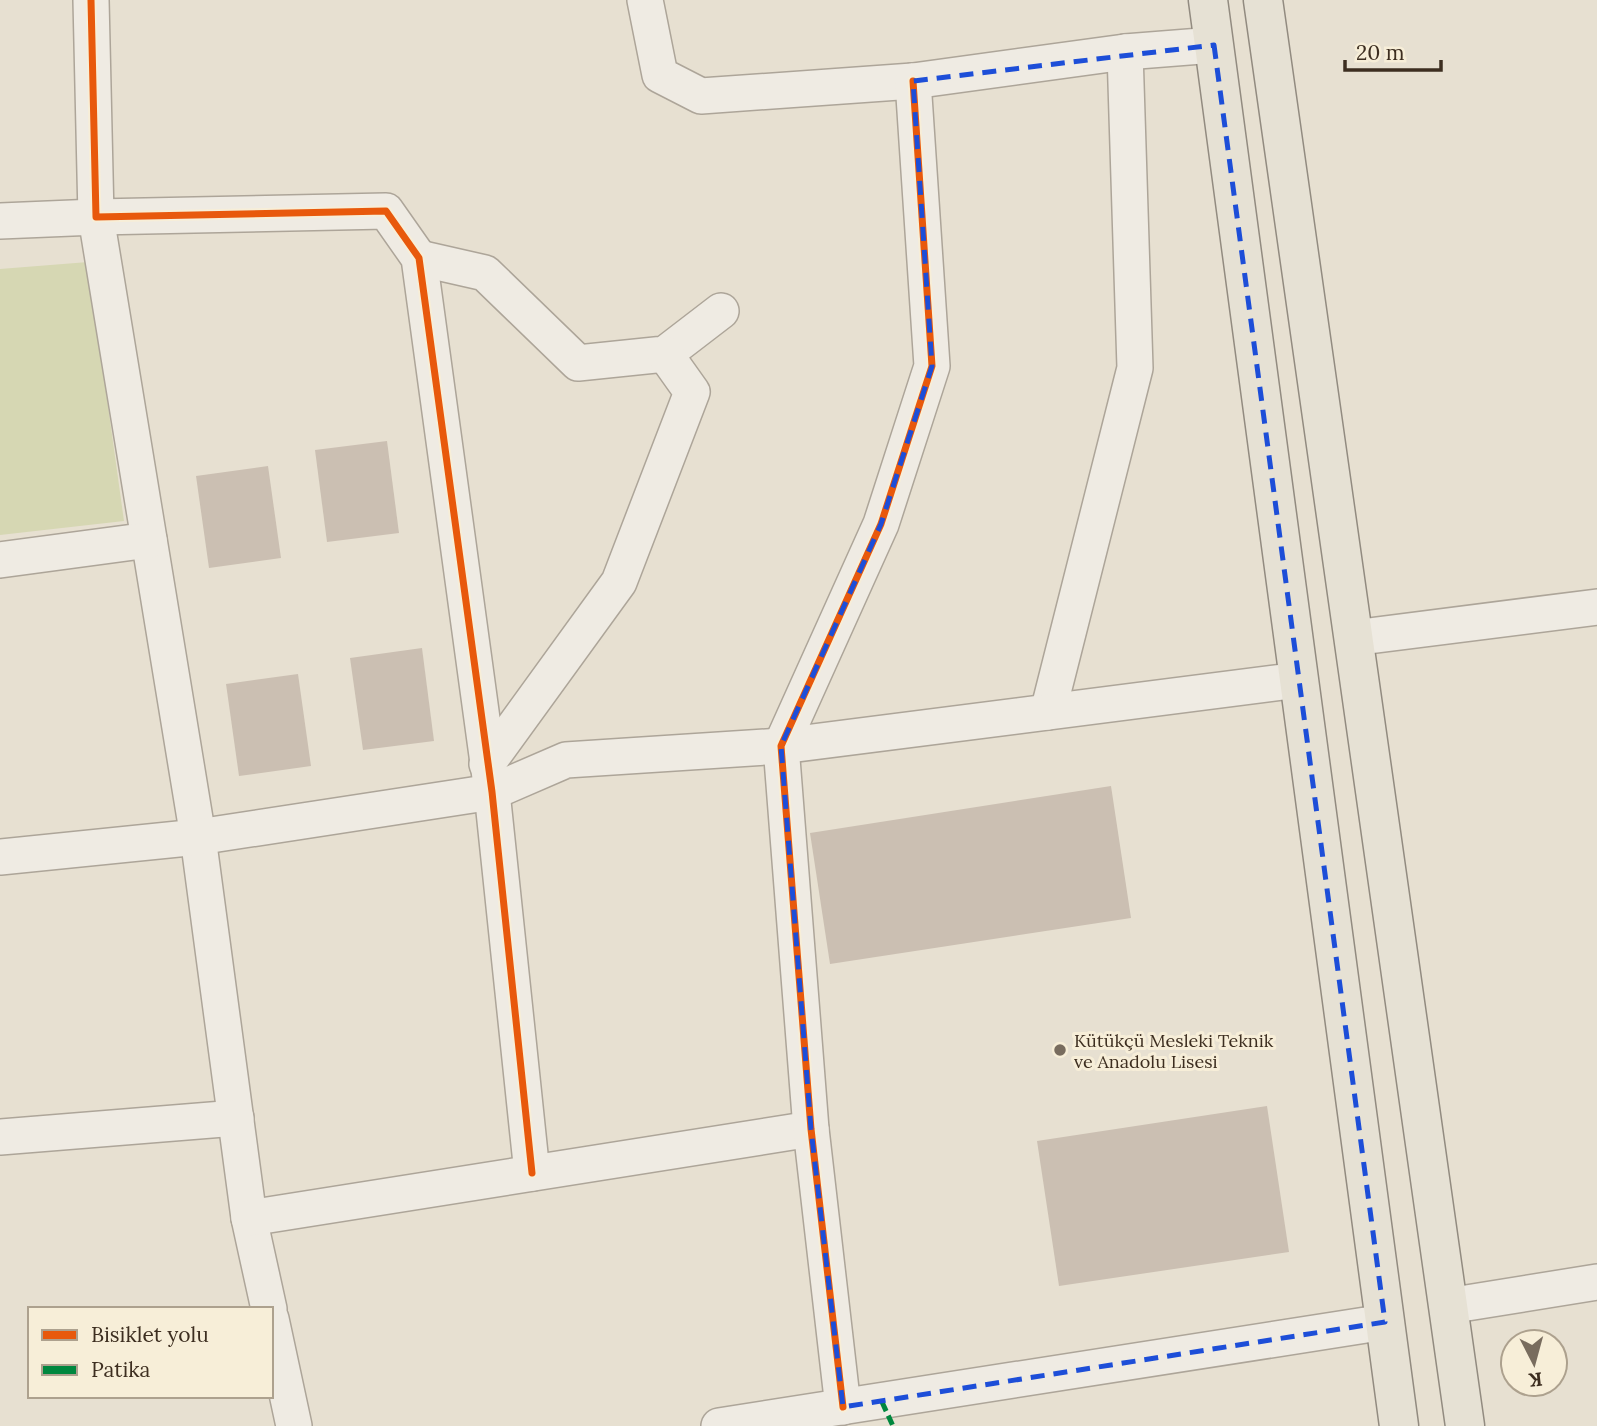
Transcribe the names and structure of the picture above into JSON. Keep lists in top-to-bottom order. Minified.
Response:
{"places":["Kütükçü Mesleki Teknik ve Anadolu Lisesi"],"legend":["Bisiklet yolu","Patika"],"scale_bar":"20 m","north":"bottom"}
